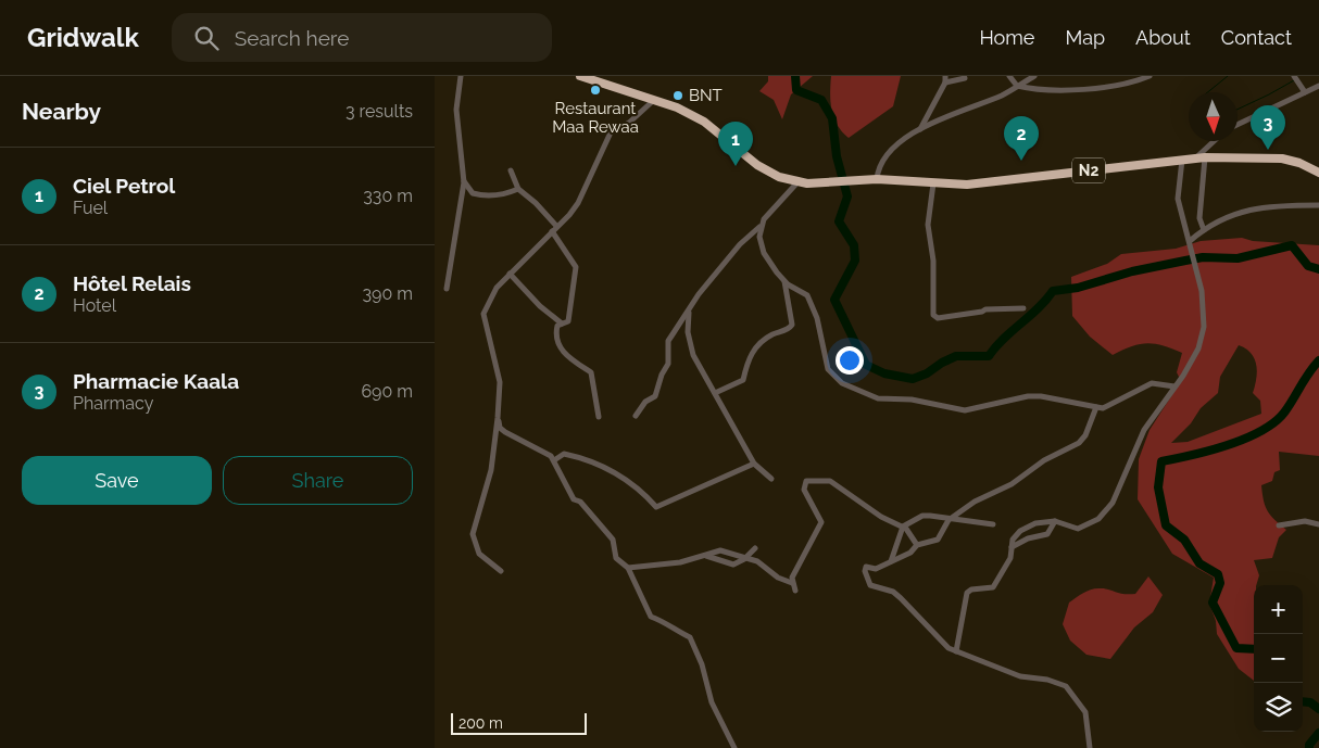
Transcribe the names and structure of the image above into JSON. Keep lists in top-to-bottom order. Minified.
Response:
{"streets":{"highway":["N2"]},"places":["Restaurant Maa Rewaa","BNT"],"scale_bar":"200 m","north":"bottom","page":{"header":"Gridwalk","search":"Search here","nav":["Home","Map","About","Contact"],"heading":["Nearby","3 results"],"pins":["3","2","1"],"list":[{"mark":"1","name":"Ciel Petrol","note":"Fuel","value":"330 m"},{"mark":"2","name":"Hôtel Relais","note":"Hotel","value":"390 m"},{"mark":"3","name":"Pharmacie Kaala","note":"Pharmacy","value":"690 m"}],"buttons":["Save","Share"],"map_buttons":["+","−"],"scale":"200 m"}}
